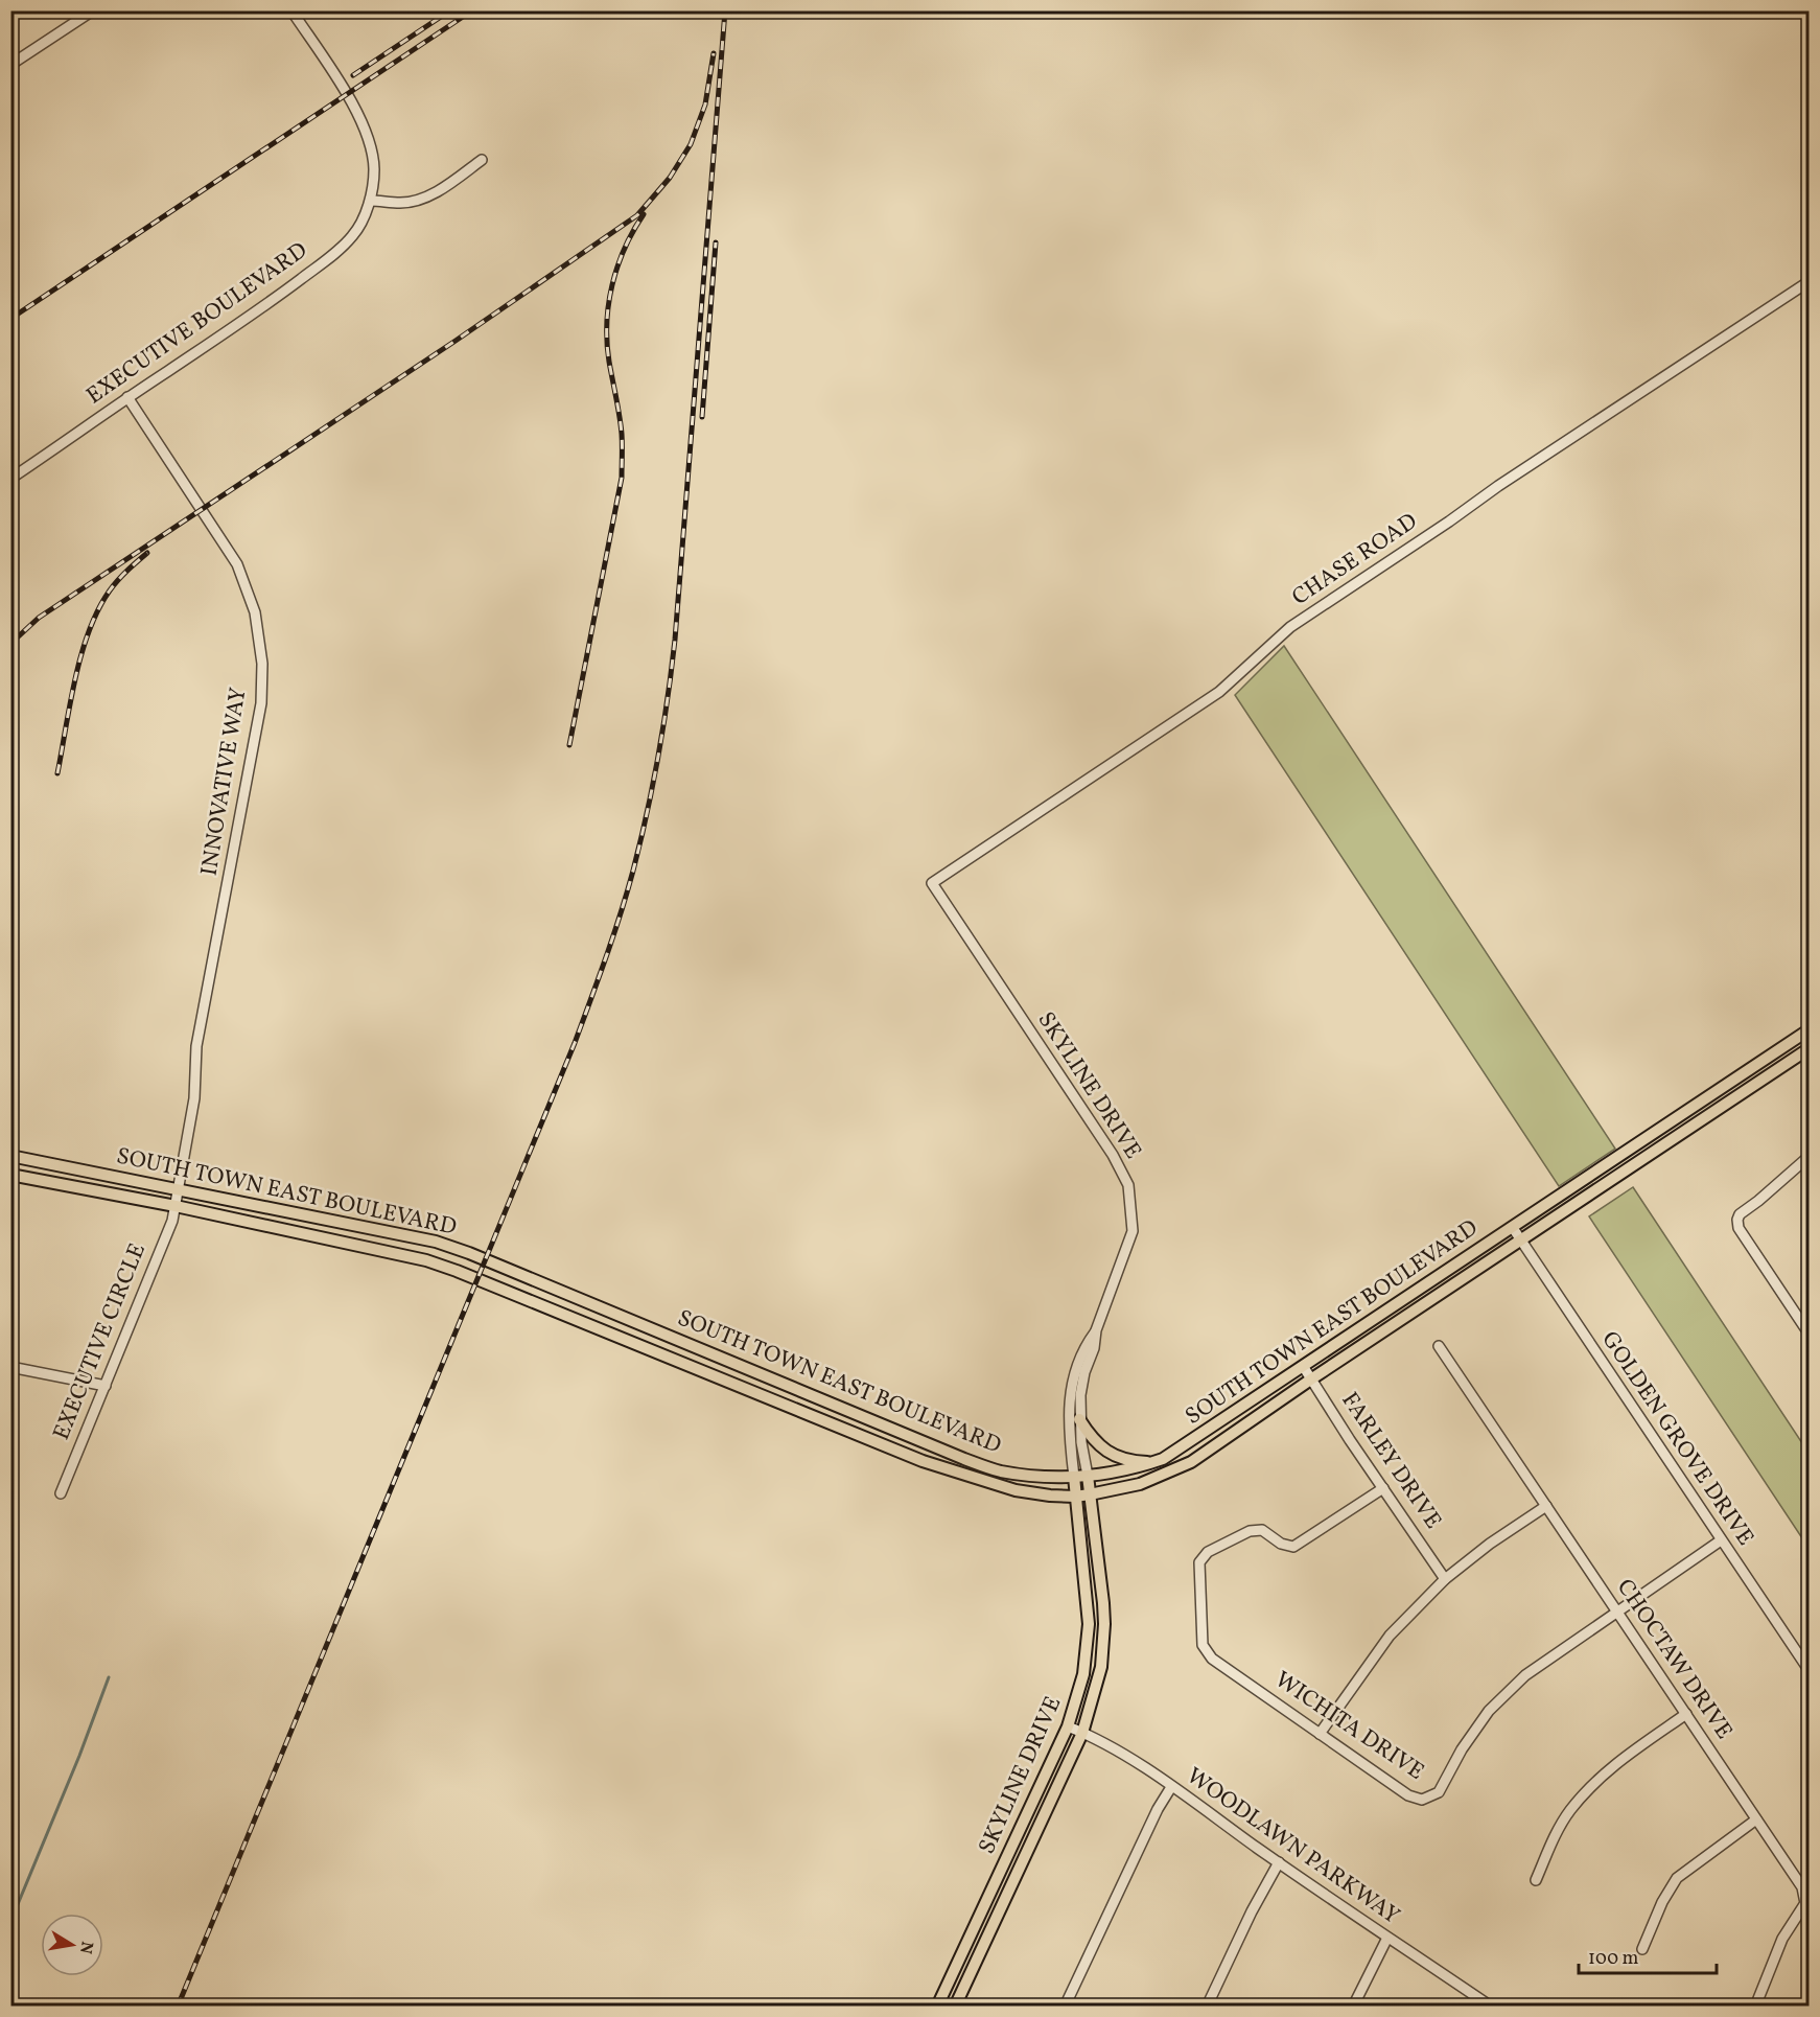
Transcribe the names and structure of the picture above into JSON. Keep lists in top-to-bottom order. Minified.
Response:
{"streets":{"main road":["SKYLINE DRIVE","SOUTH TOWN EAST BOULEVARD"],"street":["EXECUTIVE BOULEVARD","CHASE ROAD","INNOVATIVE WAY","EXECUTIVE CIRCLE","GOLDEN GROVE DRIVE","FARLEY DRIVE","CHOCTAW DRIVE","WICHITA DRIVE","WOODLAWN PARKWAY"]},"crossings":[["EXECUTIVE BOULEVARD","INNOVATIVE WAY"],["CHASE ROAD","SKYLINE DRIVE"],["INNOVATIVE WAY","SOUTH TOWN EAST BOULEVARD"],["INNOVATIVE WAY","EXECUTIVE CIRCLE"],["SKYLINE DRIVE","SOUTH TOWN EAST BOULEVARD"],["SKYLINE DRIVE","WOODLAWN PARKWAY"],["SOUTH TOWN EAST BOULEVARD","EXECUTIVE CIRCLE"],["SOUTH TOWN EAST BOULEVARD","GOLDEN GROVE DRIVE"],["SOUTH TOWN EAST BOULEVARD","FARLEY DRIVE"],["GOLDEN GROVE DRIVE","WICHITA DRIVE"],["FARLEY DRIVE","WICHITA DRIVE"],["CHOCTAW DRIVE","WICHITA DRIVE"]],"scale_bar":"100 m","north":"right"}
